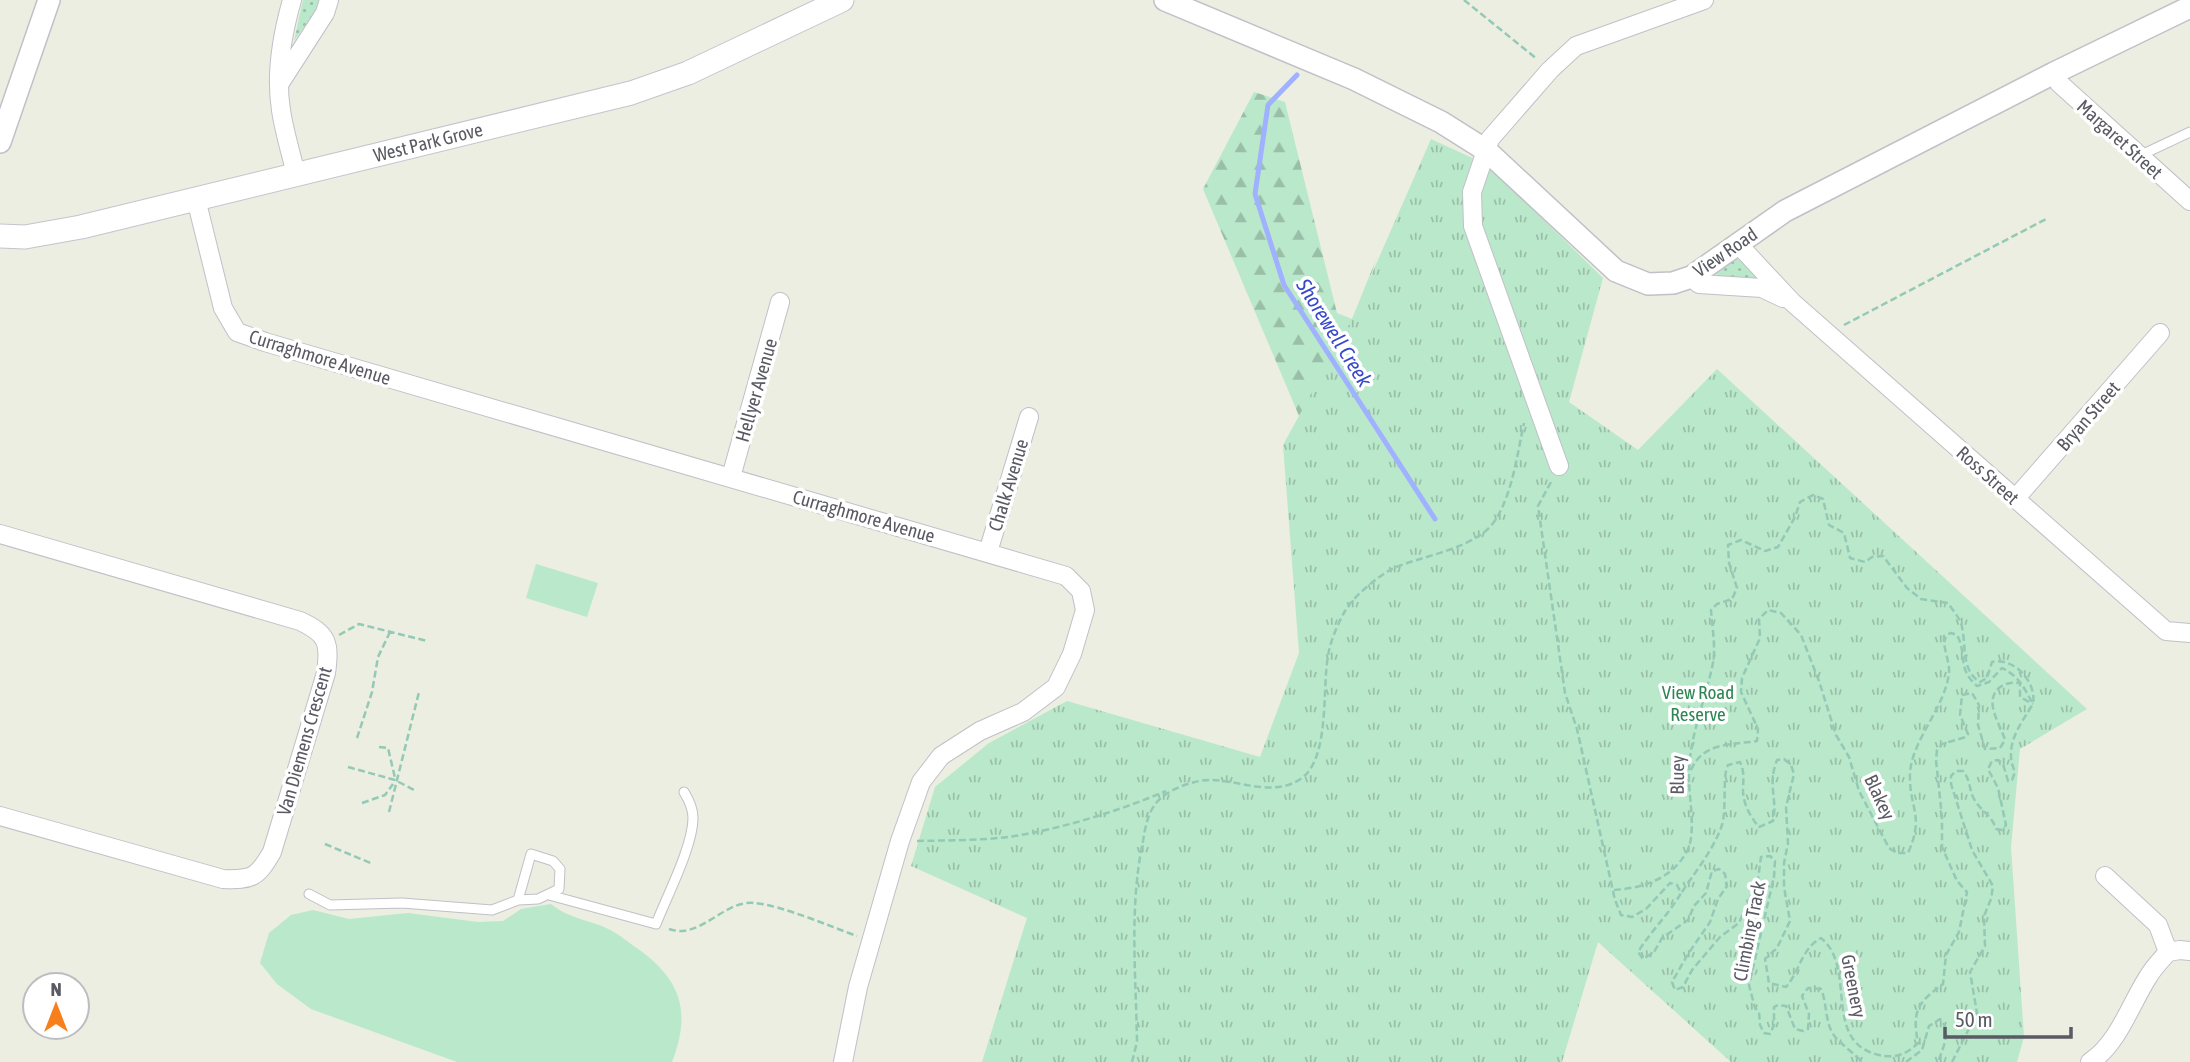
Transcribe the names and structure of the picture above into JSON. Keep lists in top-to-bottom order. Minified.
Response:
{"streets":{"main road":["West Park Grove"],"street":["Margaret Street","View Road","Curraghmore Avenue","Hellyer Avenue","Bryan Street","Ross Street","Chalk Avenue","Van Diemens Crescent"],"path":["Bluey","Blakey","Climbing Track","Greenery"]},"crossings":[["Margaret Street","View Road"],["West Park Grove","Curraghmore Avenue"],["View Road","Ross Street"],["Curraghmore Avenue","Hellyer Avenue"],["Curraghmore Avenue","Chalk Avenue"],["Bryan Street","Ross Street"],["Bluey","Blakey"],["Bluey","Greenery"],["Blakey","Greenery"],["Climbing Track","Greenery"]],"water":["Shorewell Creek"],"parks":["View Road Reserve"],"scale_bar":"50 m","north":"top"}
